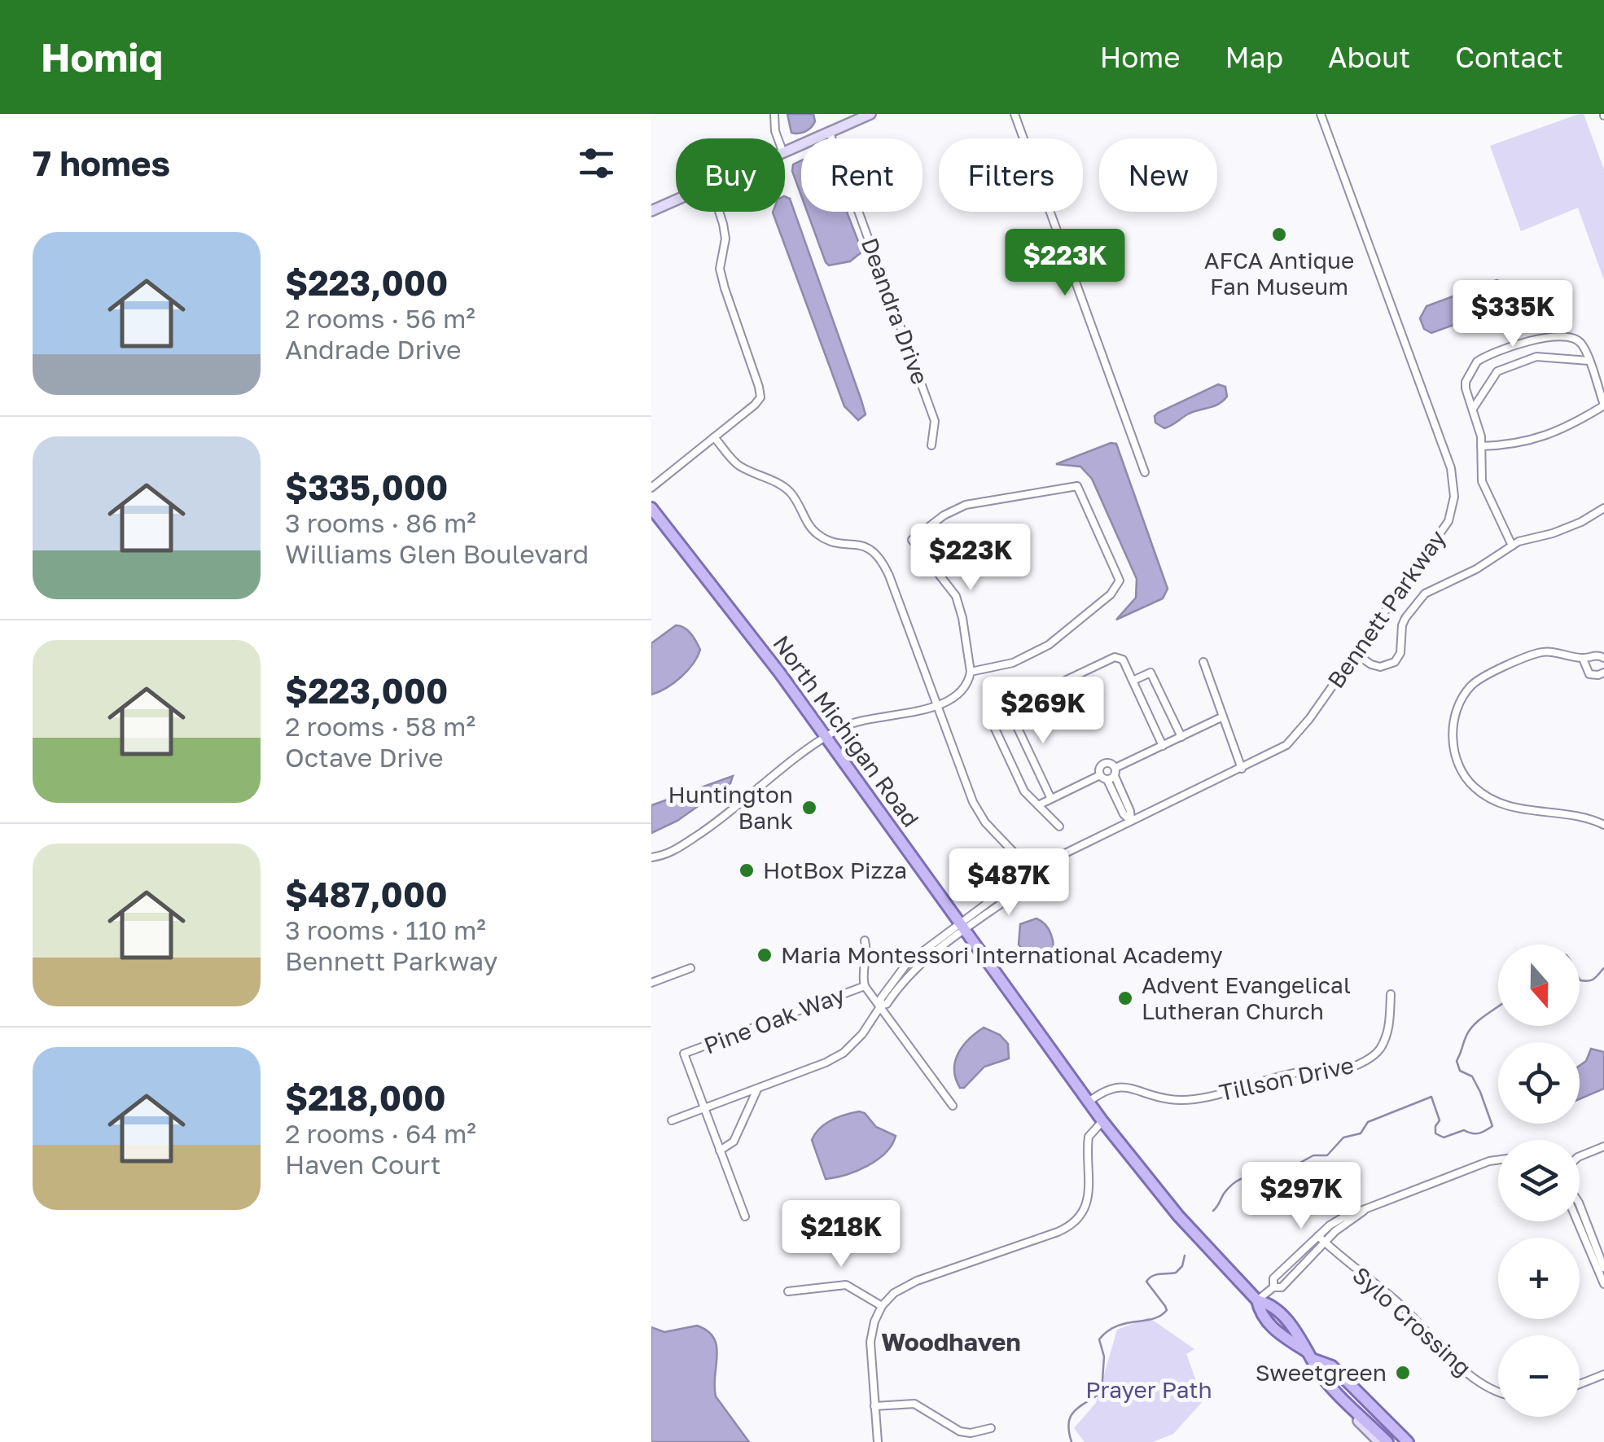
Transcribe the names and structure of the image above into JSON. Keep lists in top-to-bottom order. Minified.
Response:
{"streets":{"main road":["North Michigan Road"],"street":["Deandra Drive","Bennett Parkway","Pine Oak Way","Tillson Drive","Sylo Crossing"]},"crossings":[["Bennett Parkway","North Michigan Road"],["Bennett Parkway","Pine Oak Way"],["North Michigan Road","Tillson Drive"]],"districts":["Woodhaven"],"parks":["Prayer Path"],"places":["AFCA Antique Fan Museum","Huntington Bank","HotBox Pizza","Maria Montessori International Academy","Advent Evangelical Lutheran Church","Sweetgreen"],"north":"bottom","page":{"header":"Homiq","nav":["Home","Map","About","Contact"],"heading":"7 homes","chip":["Buy","Rent","Filters","New"],"list":[{"name":"$223,000","note":"2 rooms · 56 m² · Andrade Drive"},{"name":"$335,000","note":"3 rooms · 86 m² · Williams Glen Boulevard"},{"name":"$223,000","note":"2 rooms · 58 m² · Octave Drive"},{"name":"$487,000","note":"3 rooms · 110 m² · Bennett Parkway"},{"name":"$218,000","note":"2 rooms · 64 m² · Haven Court"}],"price":["$223K","$335K","$223K","$269K","$487K","$297K","$218K"],"map_buttons":["+","−"]}}
